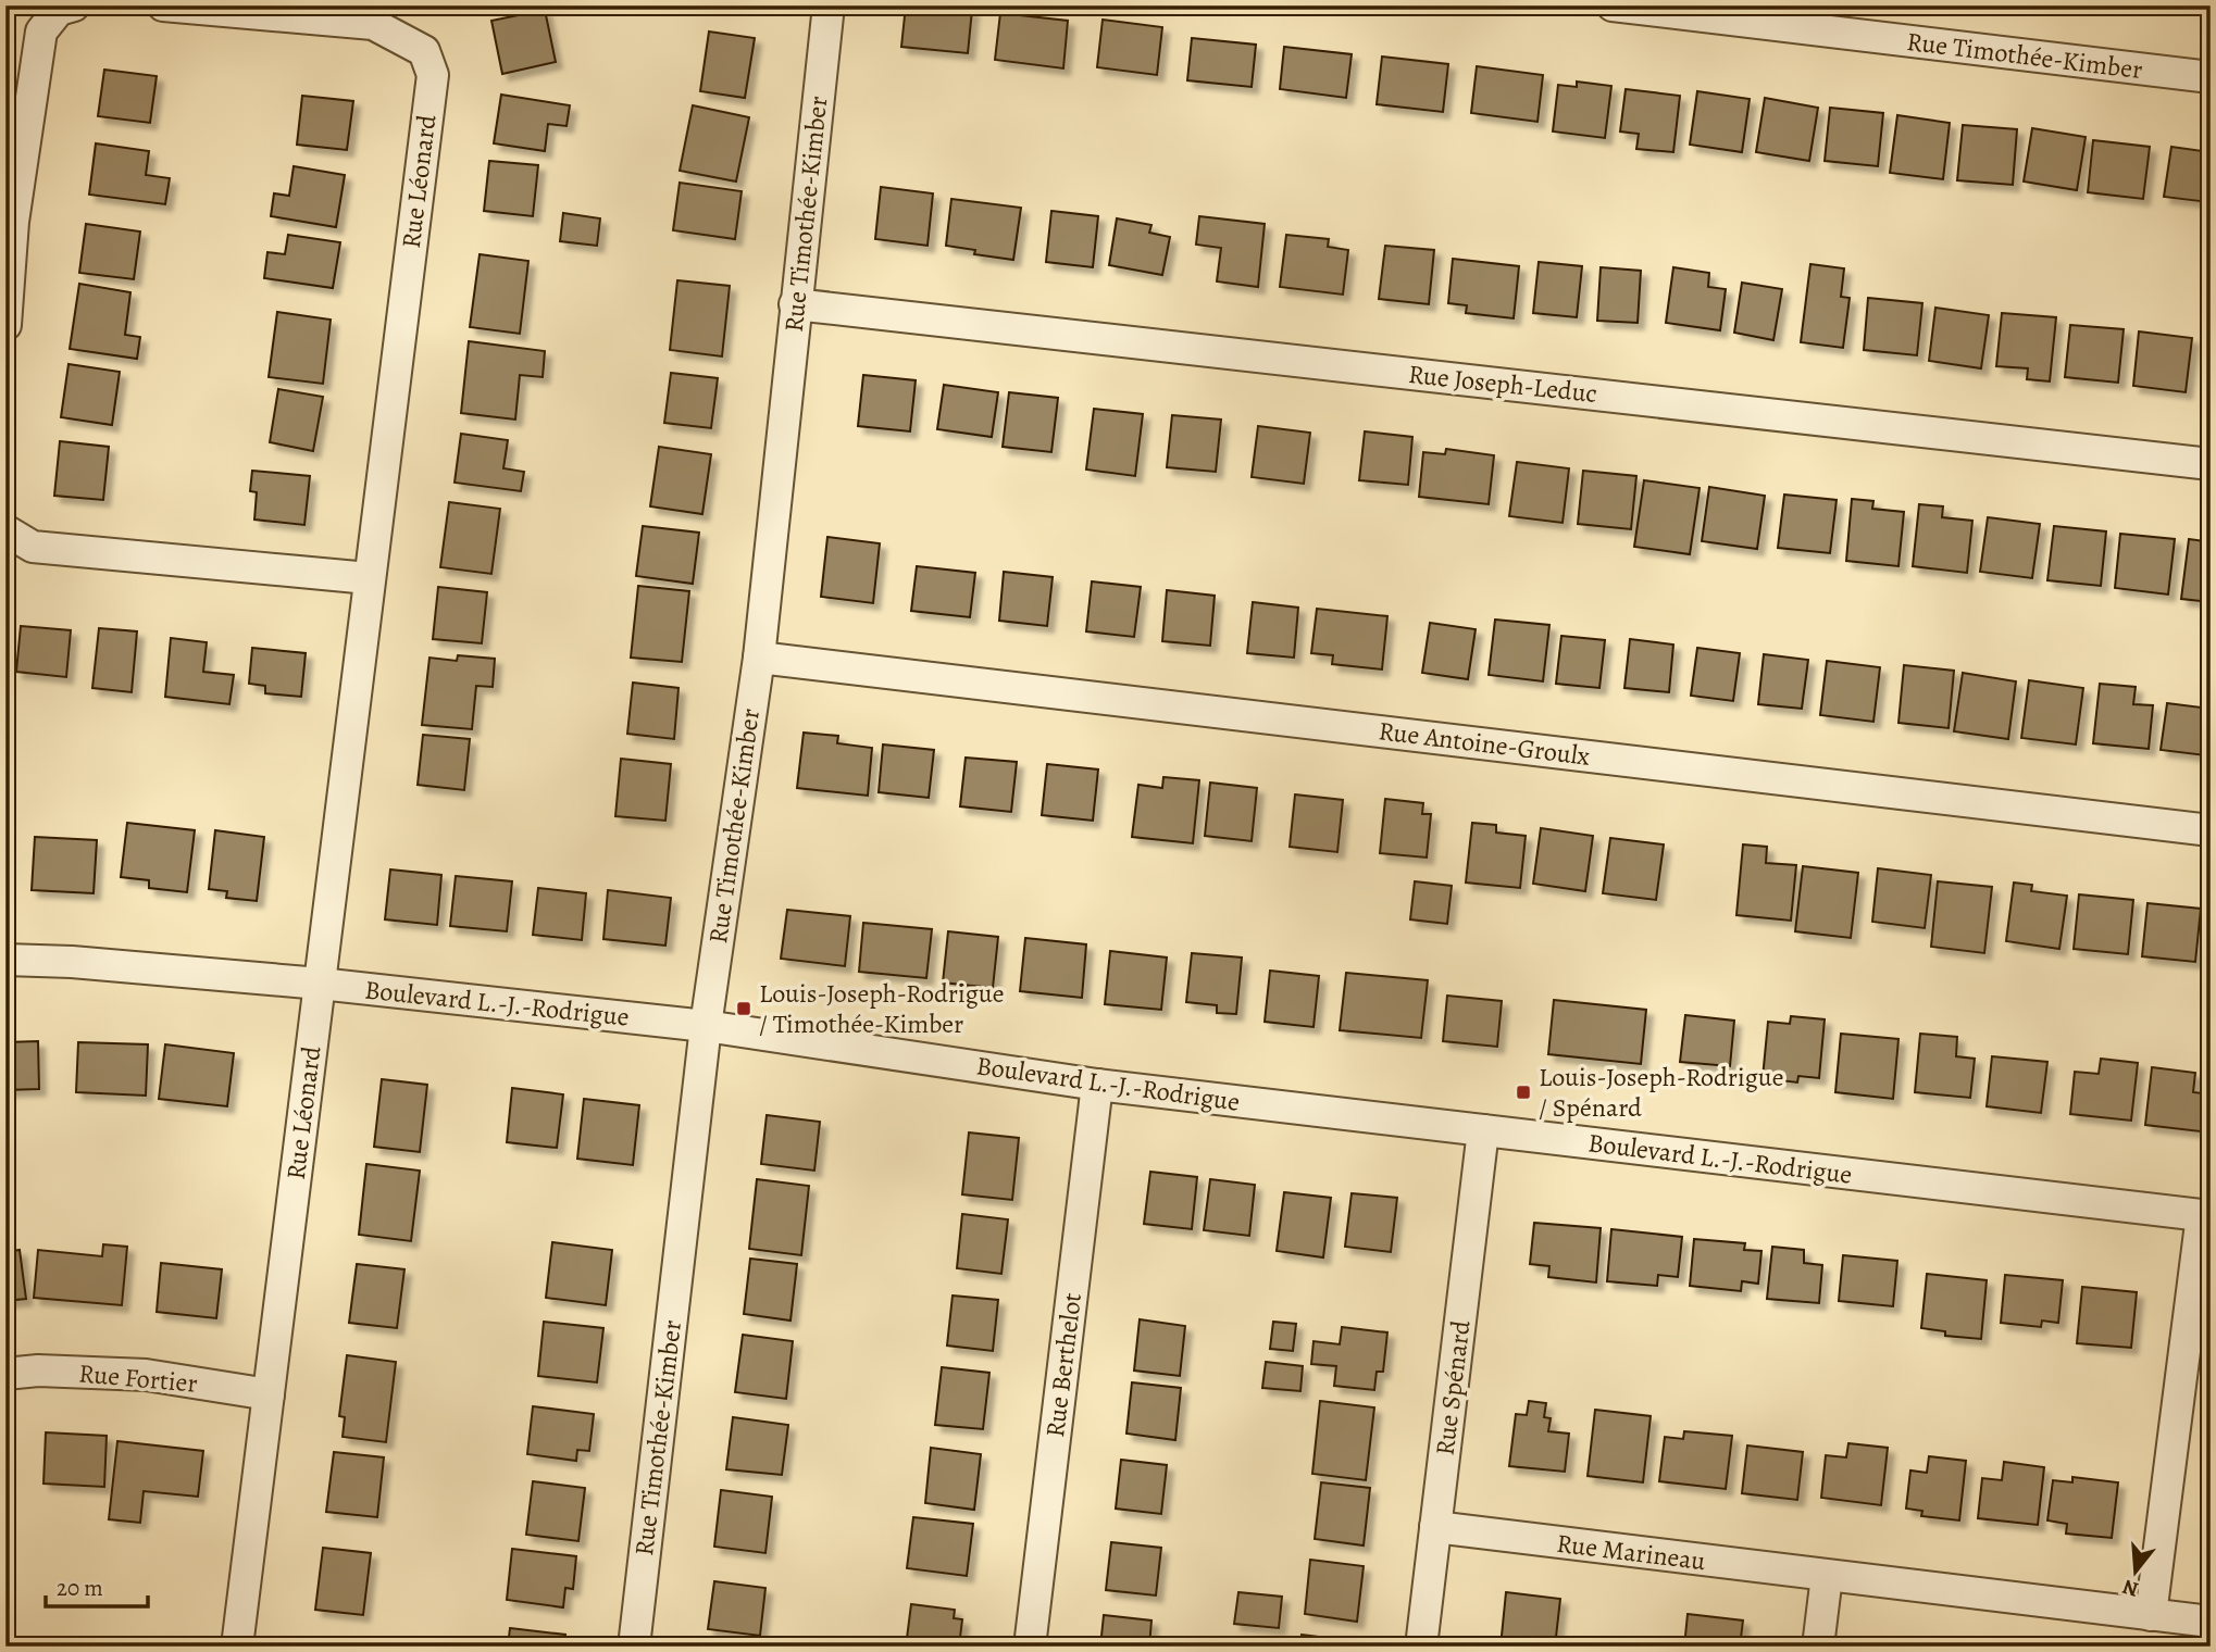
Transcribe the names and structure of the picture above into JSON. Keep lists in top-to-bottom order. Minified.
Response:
{"streets":{"street":["Rue Timothée-Kimber","Rue Léonard","Rue Joseph-Leduc","Rue Antoine-Groulx","Boulevard L.-J.-Rodrigue","Rue Berthelot","Rue Fortier","Rue Spénard","Rue Marineau"]},"crossings":[["Rue Timothée-Kimber","Rue Joseph-Leduc"],["Rue Timothée-Kimber","Rue Antoine-Groulx"],["Rue Timothée-Kimber","Boulevard L.-J.-Rodrigue"],["Rue Léonard","Boulevard L.-J.-Rodrigue"],["Rue Léonard","Rue Fortier"],["Boulevard L.-J.-Rodrigue","Rue Berthelot"],["Boulevard L.-J.-Rodrigue","Rue Spénard"],["Rue Spénard","Rue Marineau"]],"places":{"transit":["Louis-Joseph-Rodrigue / Timothée-Kimber","Louis-Joseph-Rodrigue / Spénard"]},"scale_bar":"20 m","north":"bottom"}
